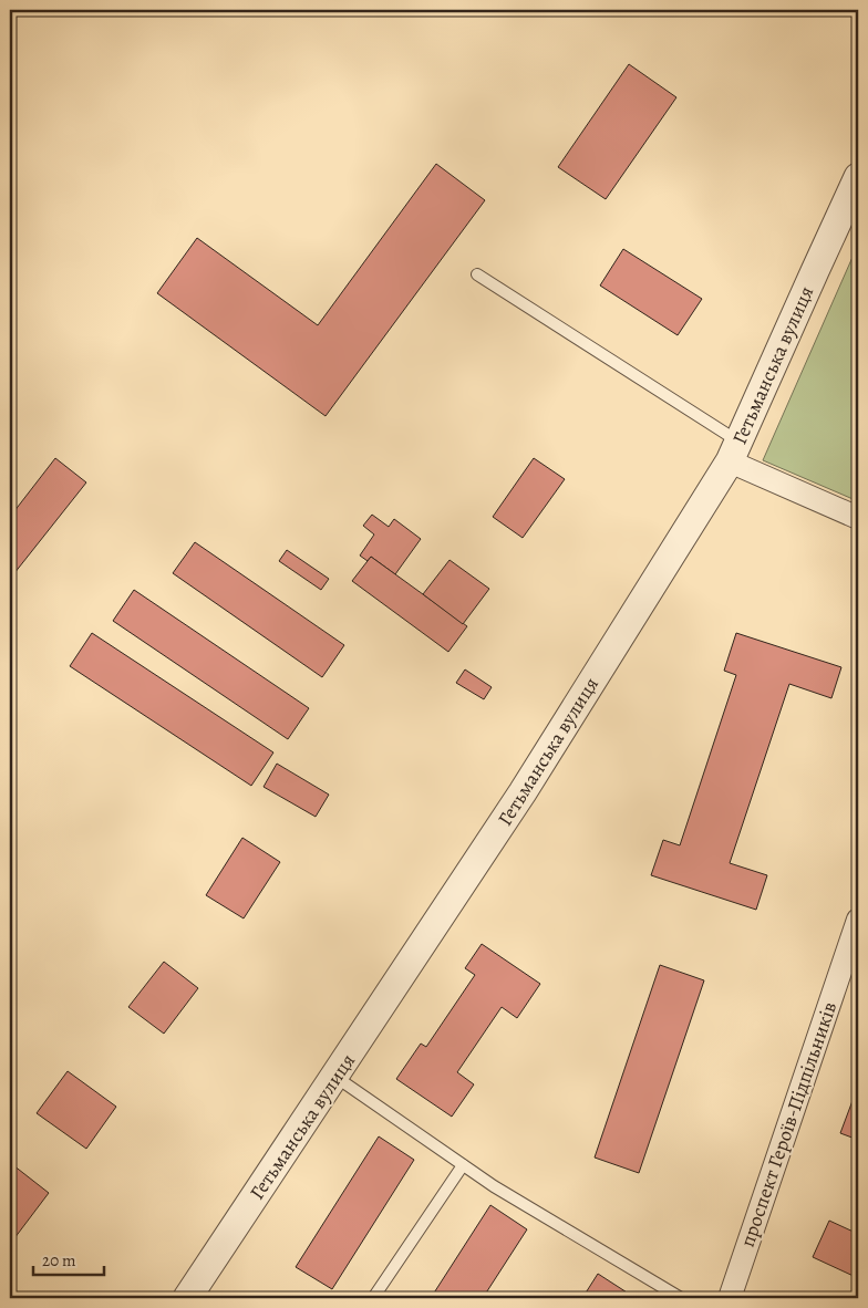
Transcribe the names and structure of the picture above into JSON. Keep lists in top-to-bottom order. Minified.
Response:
{"streets":{"street":["Гетьманська вулиця","проспект Героїв-Підпільників"]},"scale_bar":"20 m"}
